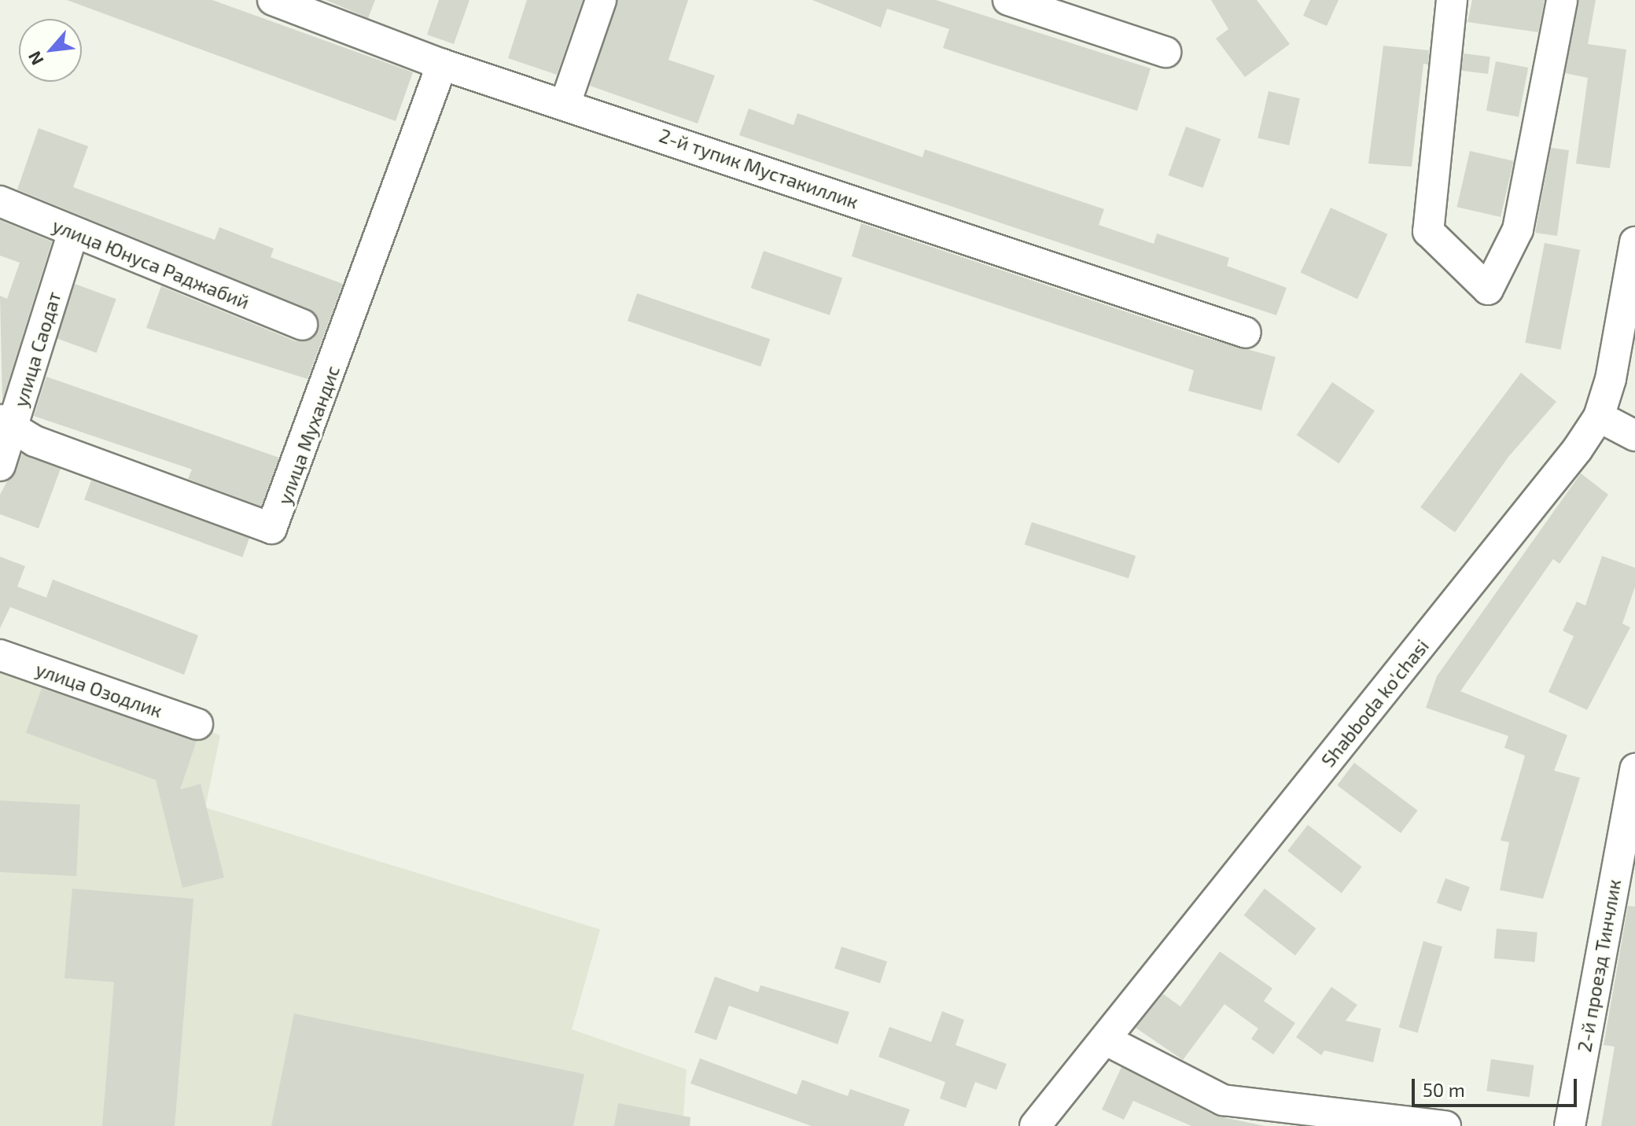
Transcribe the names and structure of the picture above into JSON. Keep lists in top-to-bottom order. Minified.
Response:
{"streets":{"street":["2-й тупик Мустакиллик","улица Юнуса Раджабий","улица Саодат","улица Мухандис","улица Озодлик","Shabboda ko'chasi","2-й проезд Тинчлик"]},"crossings":[["2-й тупик Мустакиллик","улица Мухандис"],["улица Юнуса Раджабий","улица Саодат"],["улица Саодат","улица Мухандис"]],"scale_bar":"50 m","north":"bottom left"}
